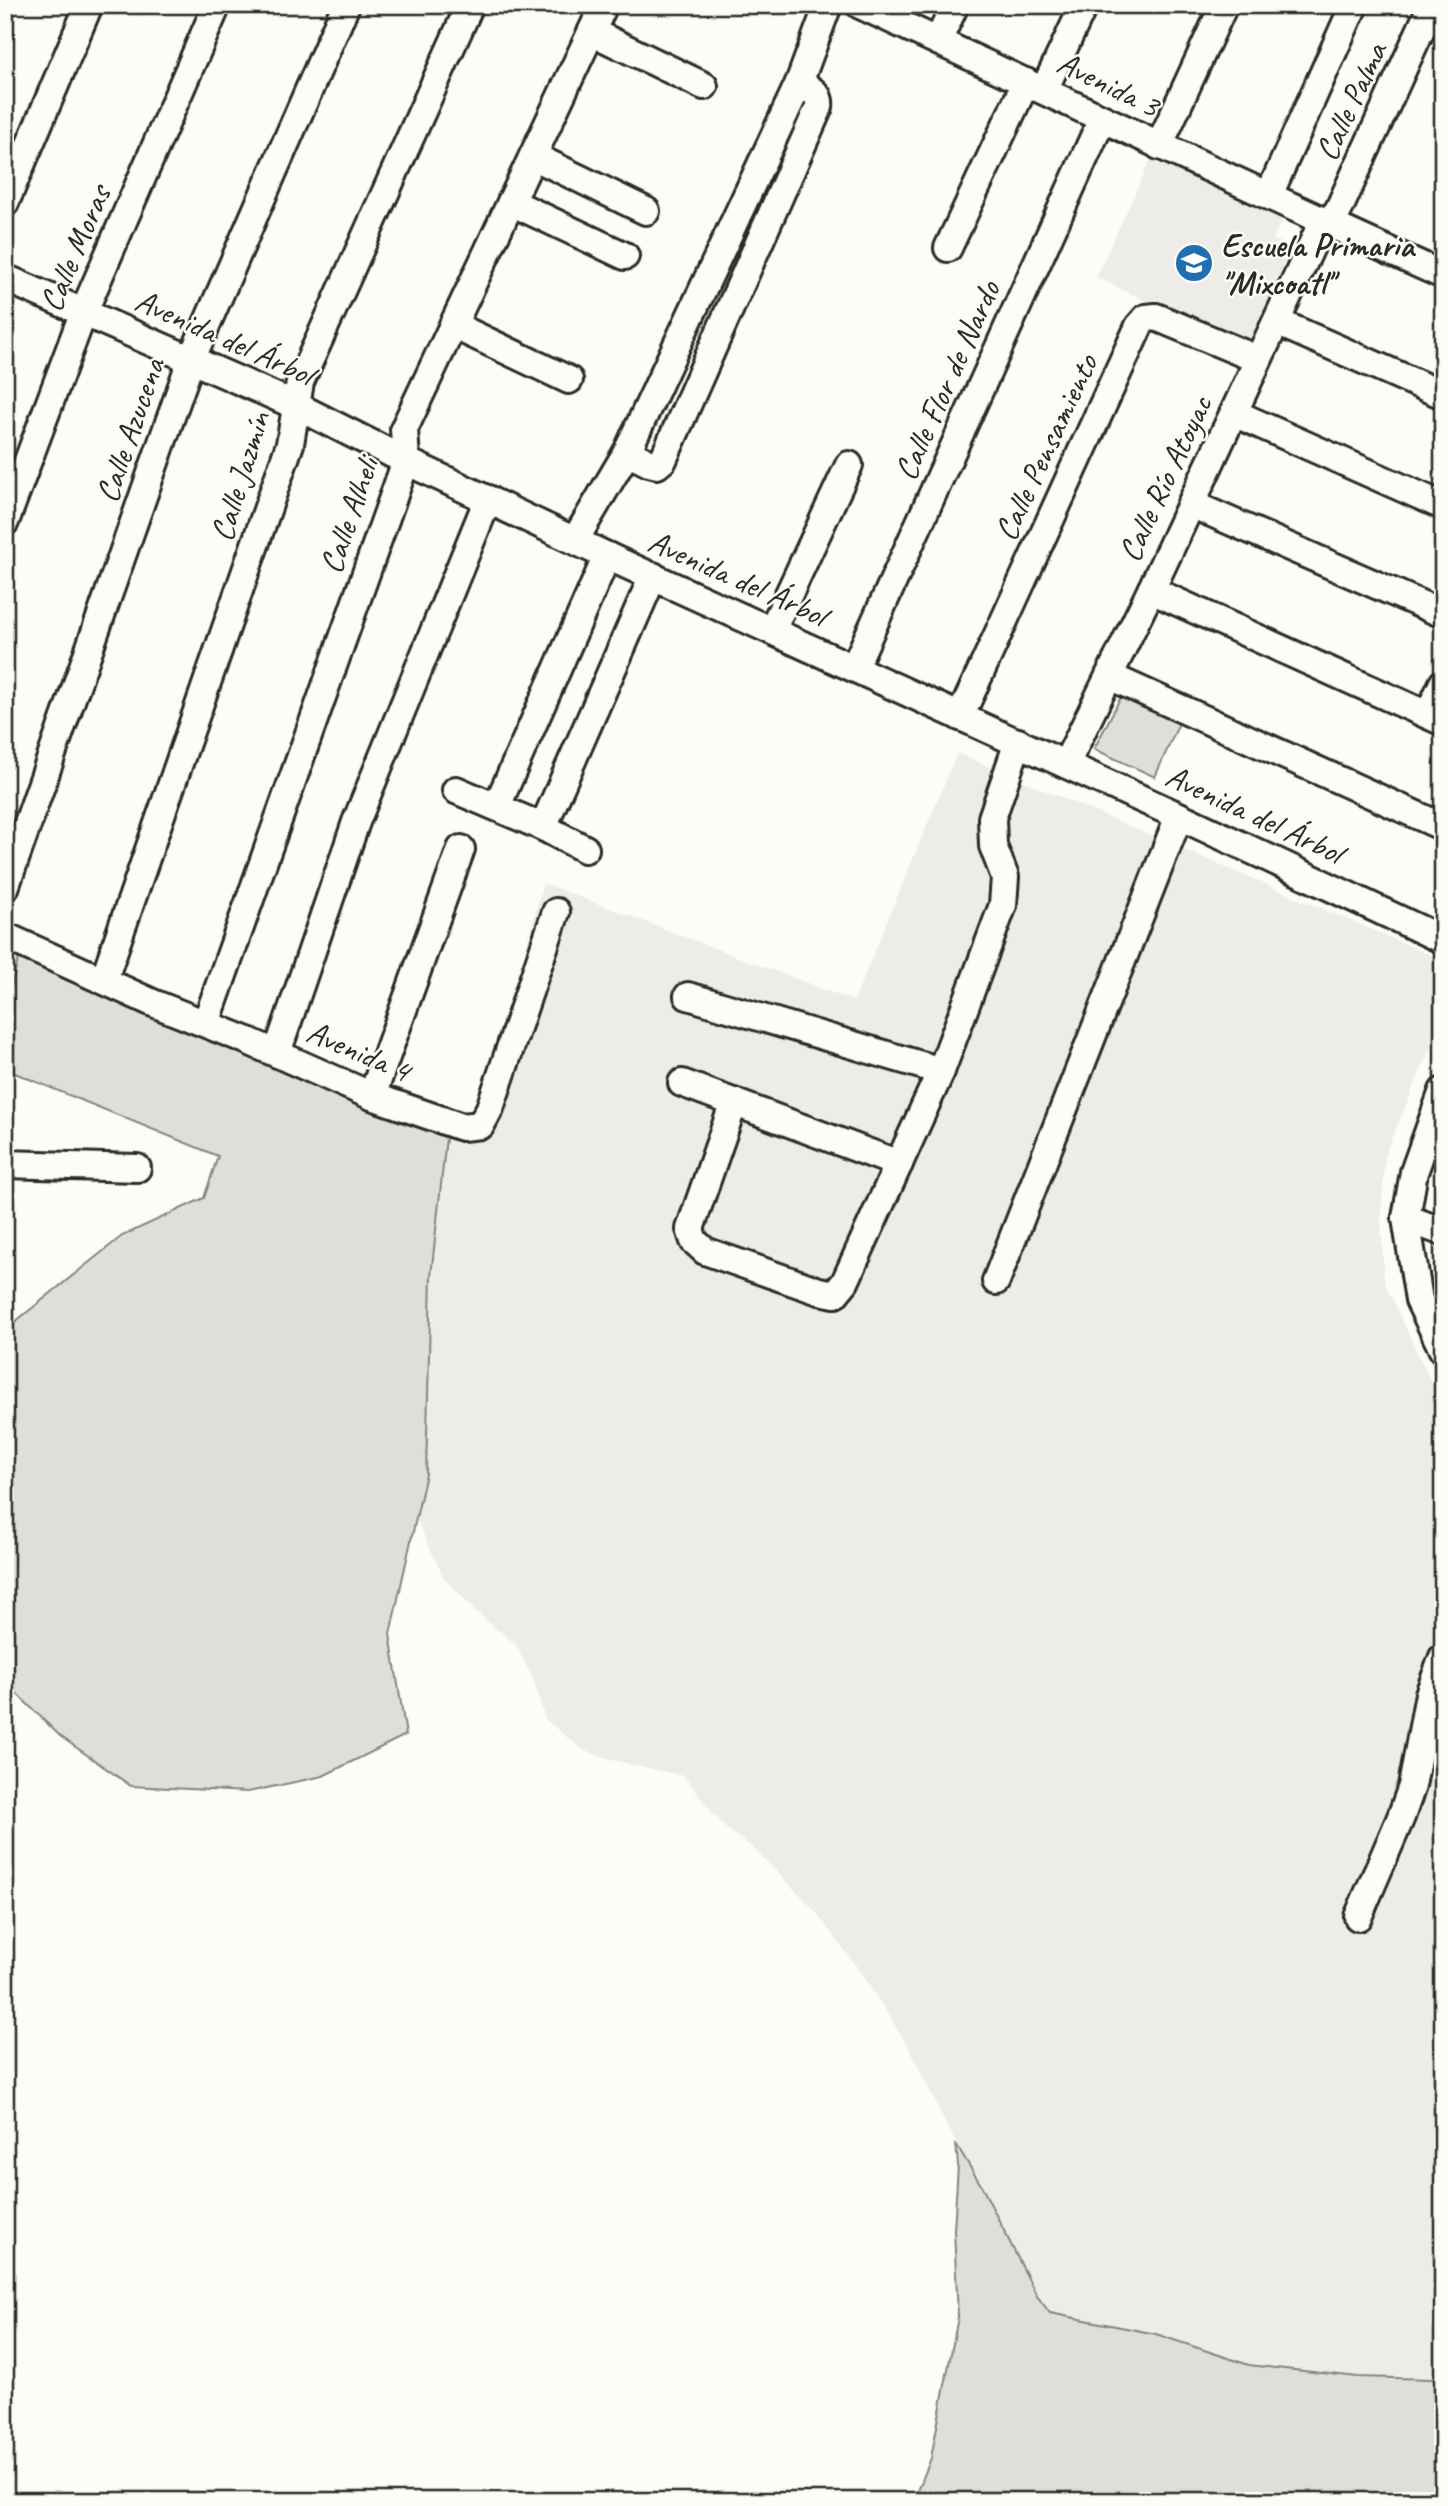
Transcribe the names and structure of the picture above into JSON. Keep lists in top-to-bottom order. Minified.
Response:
{"streets":{"street":["Avenida 3","Calle Palma","Calle Moras","Avenida del Árbol","Calle Flor de Nardo","Calle Azucena","Calle Pensamiento","Calle Jazmín","Calle Río Atoyac","Calle Alheli","Avenida 4"]},"crossings":[["Avenida 3","Calle Palma"],["Avenida 3","Calle Flor de Nardo"],["Avenida 3","Calle Río Atoyac"],["Calle Palma","Calle Río Atoyac"],["Calle Moras","Avenida del Árbol"],["Avenida del Árbol","Calle Flor de Nardo"],["Avenida del Árbol","Calle Azucena"],["Avenida del Árbol","Calle Pensamiento"],["Avenida del Árbol","Calle Jazmín"],["Avenida del Árbol","Calle Río Atoyac"],["Avenida del Árbol","Calle Alheli"],["Calle Pensamiento","Calle Río Atoyac"],["Calle Jazmín","Avenida 4"],["Calle Alheli","Avenida 4"]],"places":{"school or university":["Escuela Primaria \"Mixcoatl\""]}}
